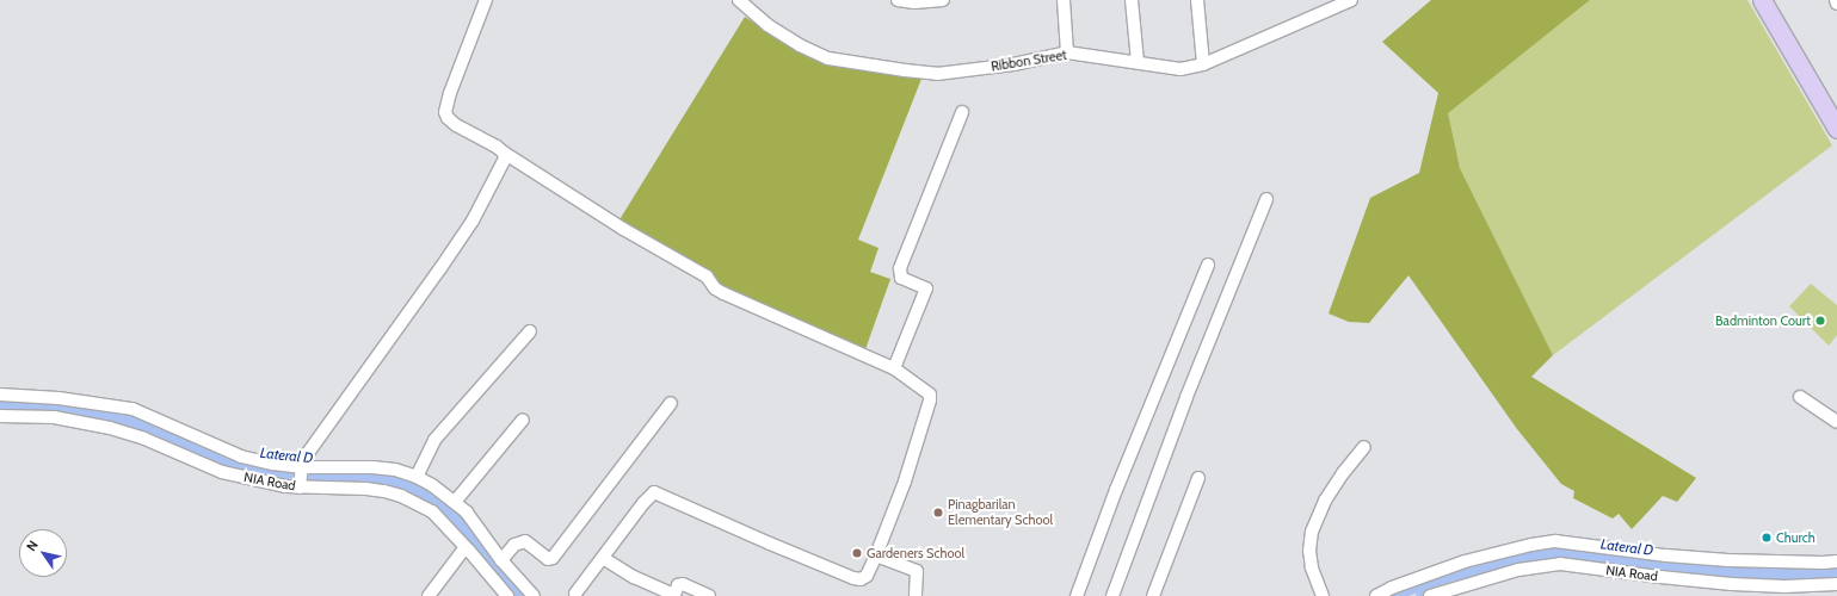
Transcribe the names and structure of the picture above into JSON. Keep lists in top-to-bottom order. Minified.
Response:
{"streets":{"street":["Ribbon Street","NIA Road"]},"water":["Lateral D"],"places":["Badminton Court","Pinagbarilan Elementary School","Church","Gardeners School"],"north":"top left"}
